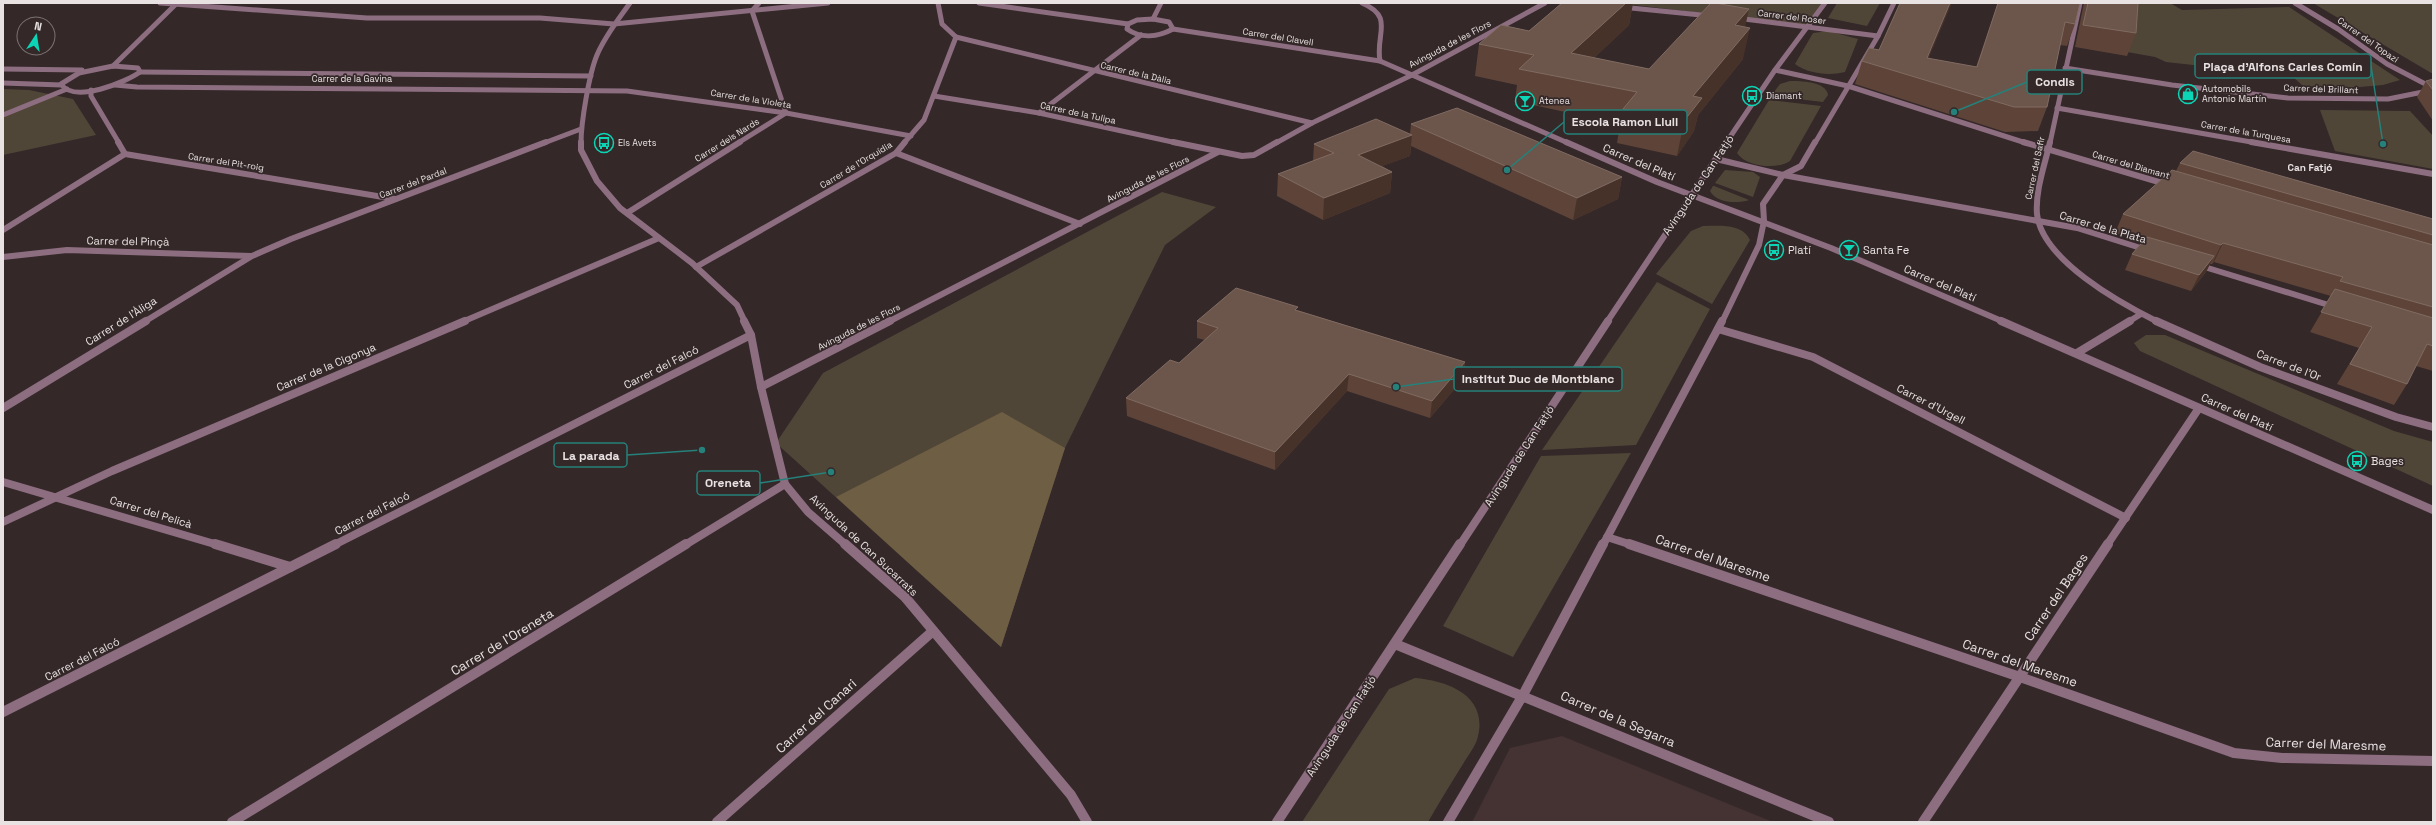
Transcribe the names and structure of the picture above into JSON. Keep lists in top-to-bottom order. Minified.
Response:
{"streets":{"street":["Carrer del Roser","Carrer del Clavell","Carrer del Topazi","Avinguda de les Flors","Carrer de la Dàlia","Carrer de la Gavina","Carrer del Brillant","Carrer de la Violeta","Carrer de la Tulipa","Carrer de la Turquesa","Carrer dels Nards","Carrer del Pit-roig","Carrer del Platí","Carrer de l'Orquídia","Carrer del Diamant","Carrer del Safir","Carrer del Pardal","Avinguda de Can Fatjó","Carrer de la Plata","Carrer del Pinçà","Carrer de l'Àliga","Carrer de l'Or","Carrer de la Cigonya","Carrer del Falcó","Carrer d'Urgell","Carrer del Pelicà","Avinguda de Can Sucarrats","Carrer del Maresme","Carrer del Bages","Carrer de l'Oreneta","Carrer del Canari","Carrer de la Segarra"]},"crossings":[["Carrer del Roser","Avinguda de Can Fatjó"],["Carrer del Clavell","Avinguda de les Flors"],["Carrer del Clavell","Carrer del Platí"],["Carrer del Topazi","Carrer del Brillant"],["Avinguda de les Flors","Carrer de la Dàlia"],["Avinguda de les Flors","Carrer de la Tulipa"],["Avinguda de les Flors","Carrer del Platí"],["Avinguda de les Flors","Avinguda de Can Sucarrats"],["Carrer de la Dàlia","Carrer de l'Orquídia"],["Carrer de la Gavina","Carrer de la Violeta"],["Carrer de la Gavina","Avinguda de Can Sucarrats"],["Carrer del Brillant","Carrer del Safir"],["Carrer de la Violeta","Carrer dels Nards"],["Carrer de la Violeta","Carrer de l'Orquídia"],["Carrer de la Violeta","Avinguda de Can Sucarrats"],["Carrer de la Tulipa","Carrer de l'Orquídia"],["Carrer de la Turquesa","Carrer del Safir"],["Carrer dels Nards","Avinguda de Can Sucarrats"],["Carrer del Pit-roig","Carrer del Pardal"],["Carrer del Platí","Avinguda de Can Fatjó"],["Carrer del Platí","Carrer del Bages"],["Carrer de l'Orquídia","Avinguda de Can Sucarrats"],["Carrer del Diamant","Carrer del Safir"],["Carrer del Safir","Carrer de la Plata"],["Carrer del Safir","Carrer de l'Or"],["Carrer del Pardal","Carrer del Pinçà"],["Carrer del Pardal","Carrer de l'Àliga"],["Carrer del Pardal","Avinguda de Can Sucarrats"],["Avinguda de Can Fatjó","Carrer de la Plata"],["Avinguda de Can Fatjó","Carrer de la Segarra"],["Carrer del Pinçà","Carrer de l'Àliga"],["Carrer de la Cigonya","Carrer del Pelicà"],["Carrer de la Cigonya","Avinguda de Can Sucarrats"],["Carrer del Falcó","Carrer del Pelicà"],["Carrer del Falcó","Avinguda de Can Sucarrats"],["Carrer d'Urgell","Carrer del Bages"],["Avinguda de Can Sucarrats","Carrer de l'Oreneta"],["Avinguda de Can Sucarrats","Carrer del Canari"],["Carrer del Maresme","Carrer del Bages"]],"districts":["Can Fatjó"],"places":{"shop":["Automobils Antonio Martín"],"bus stop":["Diamant","Els Avets","Platí","Bages"],"bar":["Atenea","Santa Fe"],"other":["Condis","Plaça d'Alfons Carles Comín","Escola Ramon Llull","Institut Duc de Montblanc","La parada","Oreneta"]},"north":"top"}
